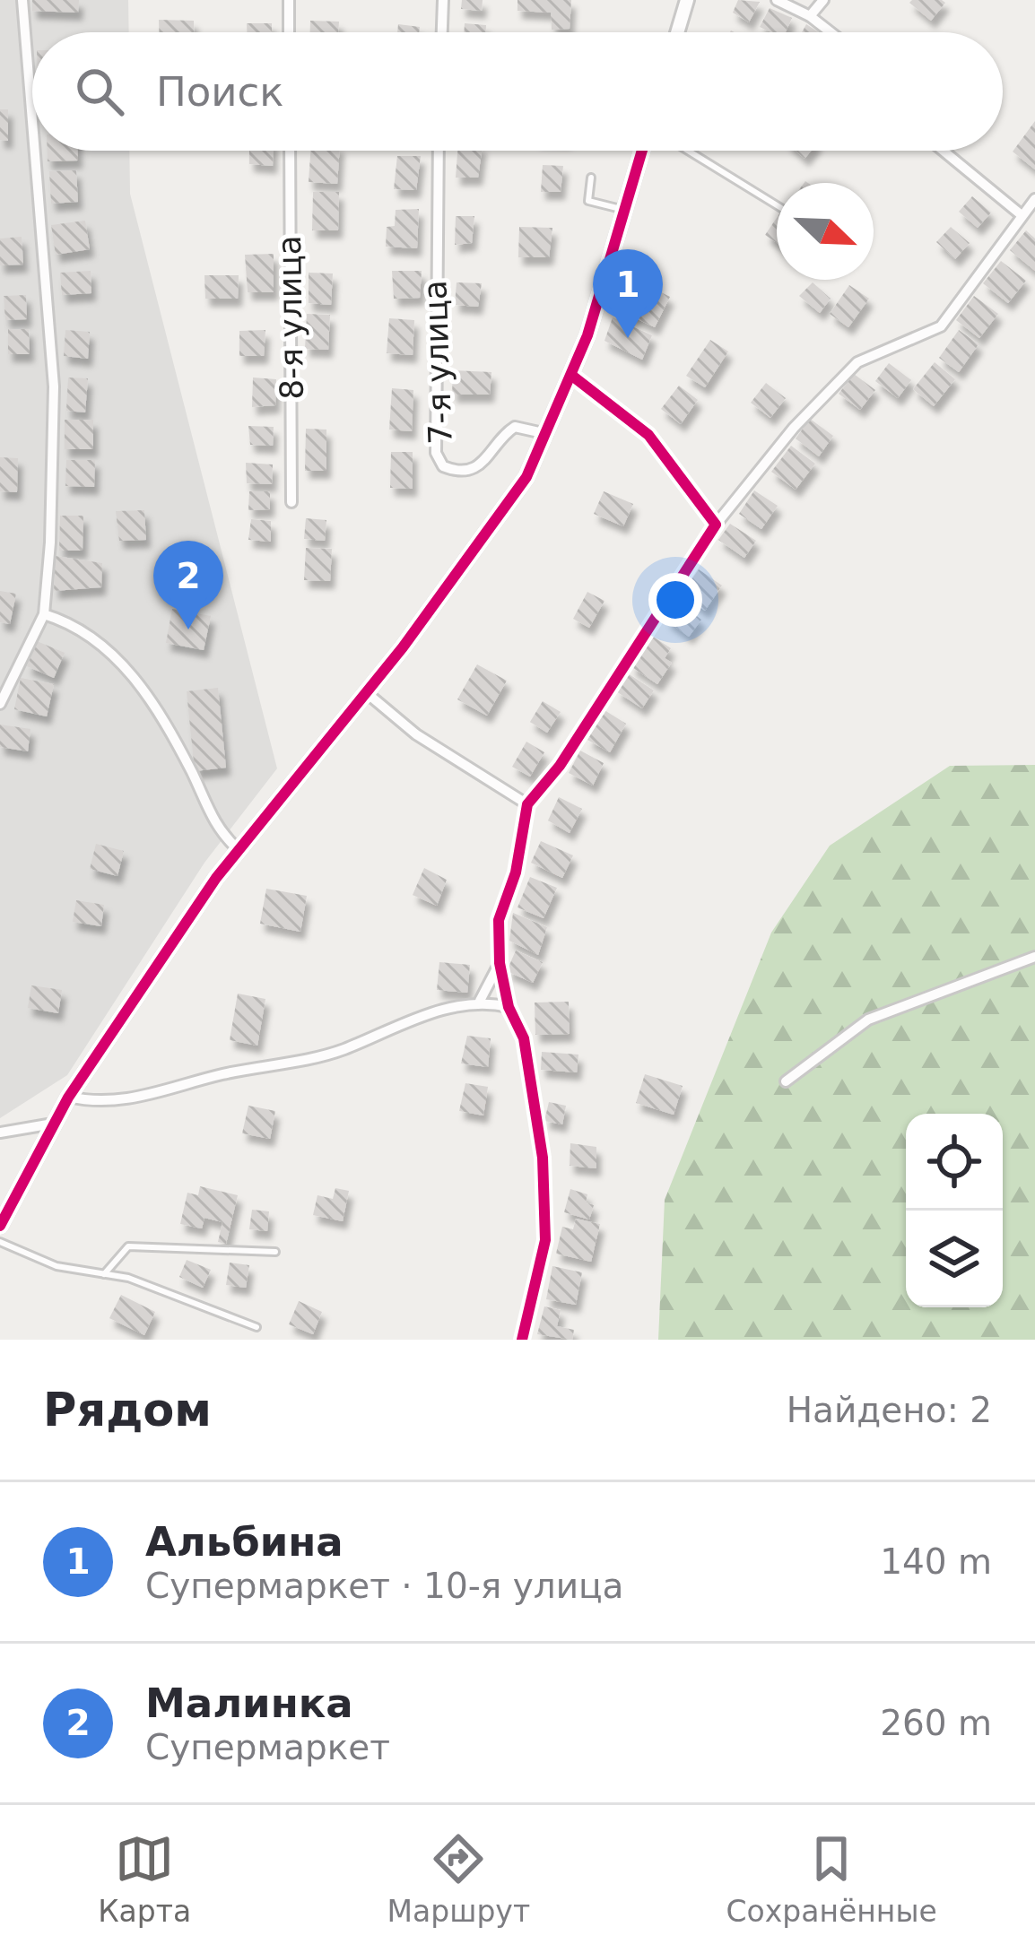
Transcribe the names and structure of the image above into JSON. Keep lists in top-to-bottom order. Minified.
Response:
{"streets":{"street":["8-я улица","7-я улица"]},"north":"bottom right","page":{"search":"Поиск","pins":["1","2"],"heading":["Рядом","Найдено: 2"],"list":[{"mark":"1","name":"Альбина","note":"Супермаркет · 10-я улица","value":"140 m"},{"mark":"2","name":"Малинка","note":"Супермаркет","value":"260 m"}],"nav":["Карта","Маршрут","Сохранённые"]}}
